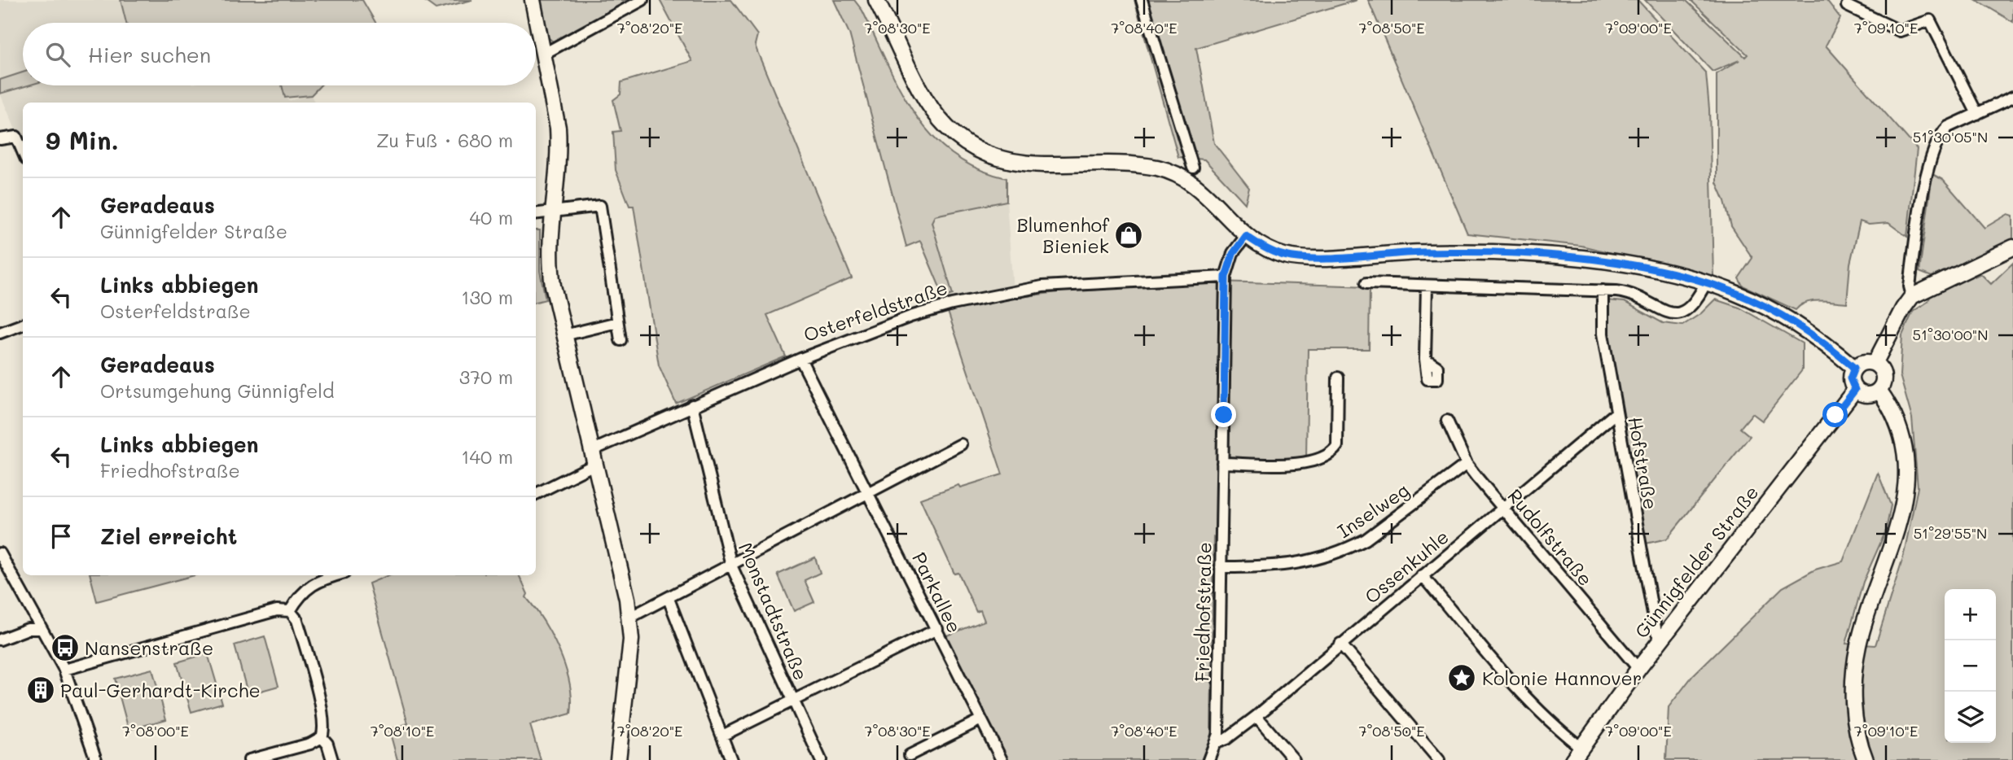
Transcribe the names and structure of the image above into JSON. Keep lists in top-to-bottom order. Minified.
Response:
{"streets":{"street":["Osterfeldstraße","Hofstraße","Inselweg","Rudolfstraße","Günnigfelder Straße","Ossenkuhle","Parkallee","Monstadtstraße","Friedhofstraße"]},"crossings":[["Osterfeldstraße","Parkallee"],["Osterfeldstraße","Monstadtstraße"],["Osterfeldstraße","Friedhofstraße"],["Hofstraße","Günnigfelder Straße"],["Hofstraße","Ossenkuhle"],["Inselweg","Rudolfstraße"],["Inselweg","Friedhofstraße"],["Rudolfstraße","Günnigfelder Straße"],["Rudolfstraße","Ossenkuhle"],["Ossenkuhle","Friedhofstraße"]],"places":{"shop":["Blumenhof Bieniek"],"bus stop":["Nansenstraße"],"place":["Kolonie Hannover"],"building":["Paul-Gerhardt-Kirche"]},"page":{"search":"Hier suchen","heading":["9 Min.","Zu Fuß · 680 m"],"list":[["Geradeaus","Günnigfelder Straße","40 m"],["Links abbiegen","Osterfeldstraße","130 m"],["Geradeaus","Ortsumgehung Günnigfeld","370 m"],["Links abbiegen","Friedhofstraße","140 m"],"Ziel erreicht"],"map_buttons":["+","−"]},"coordinates":["7°08'20\"E","7°08'30\"E","7°08'40\"E","7°08'50\"E","7°09'00\"E","7°09'10\"E","51°30'05\"N","51°30'00\"N","51°29'55\"N","7°08'00\"E","7°08'10\"E"]}
